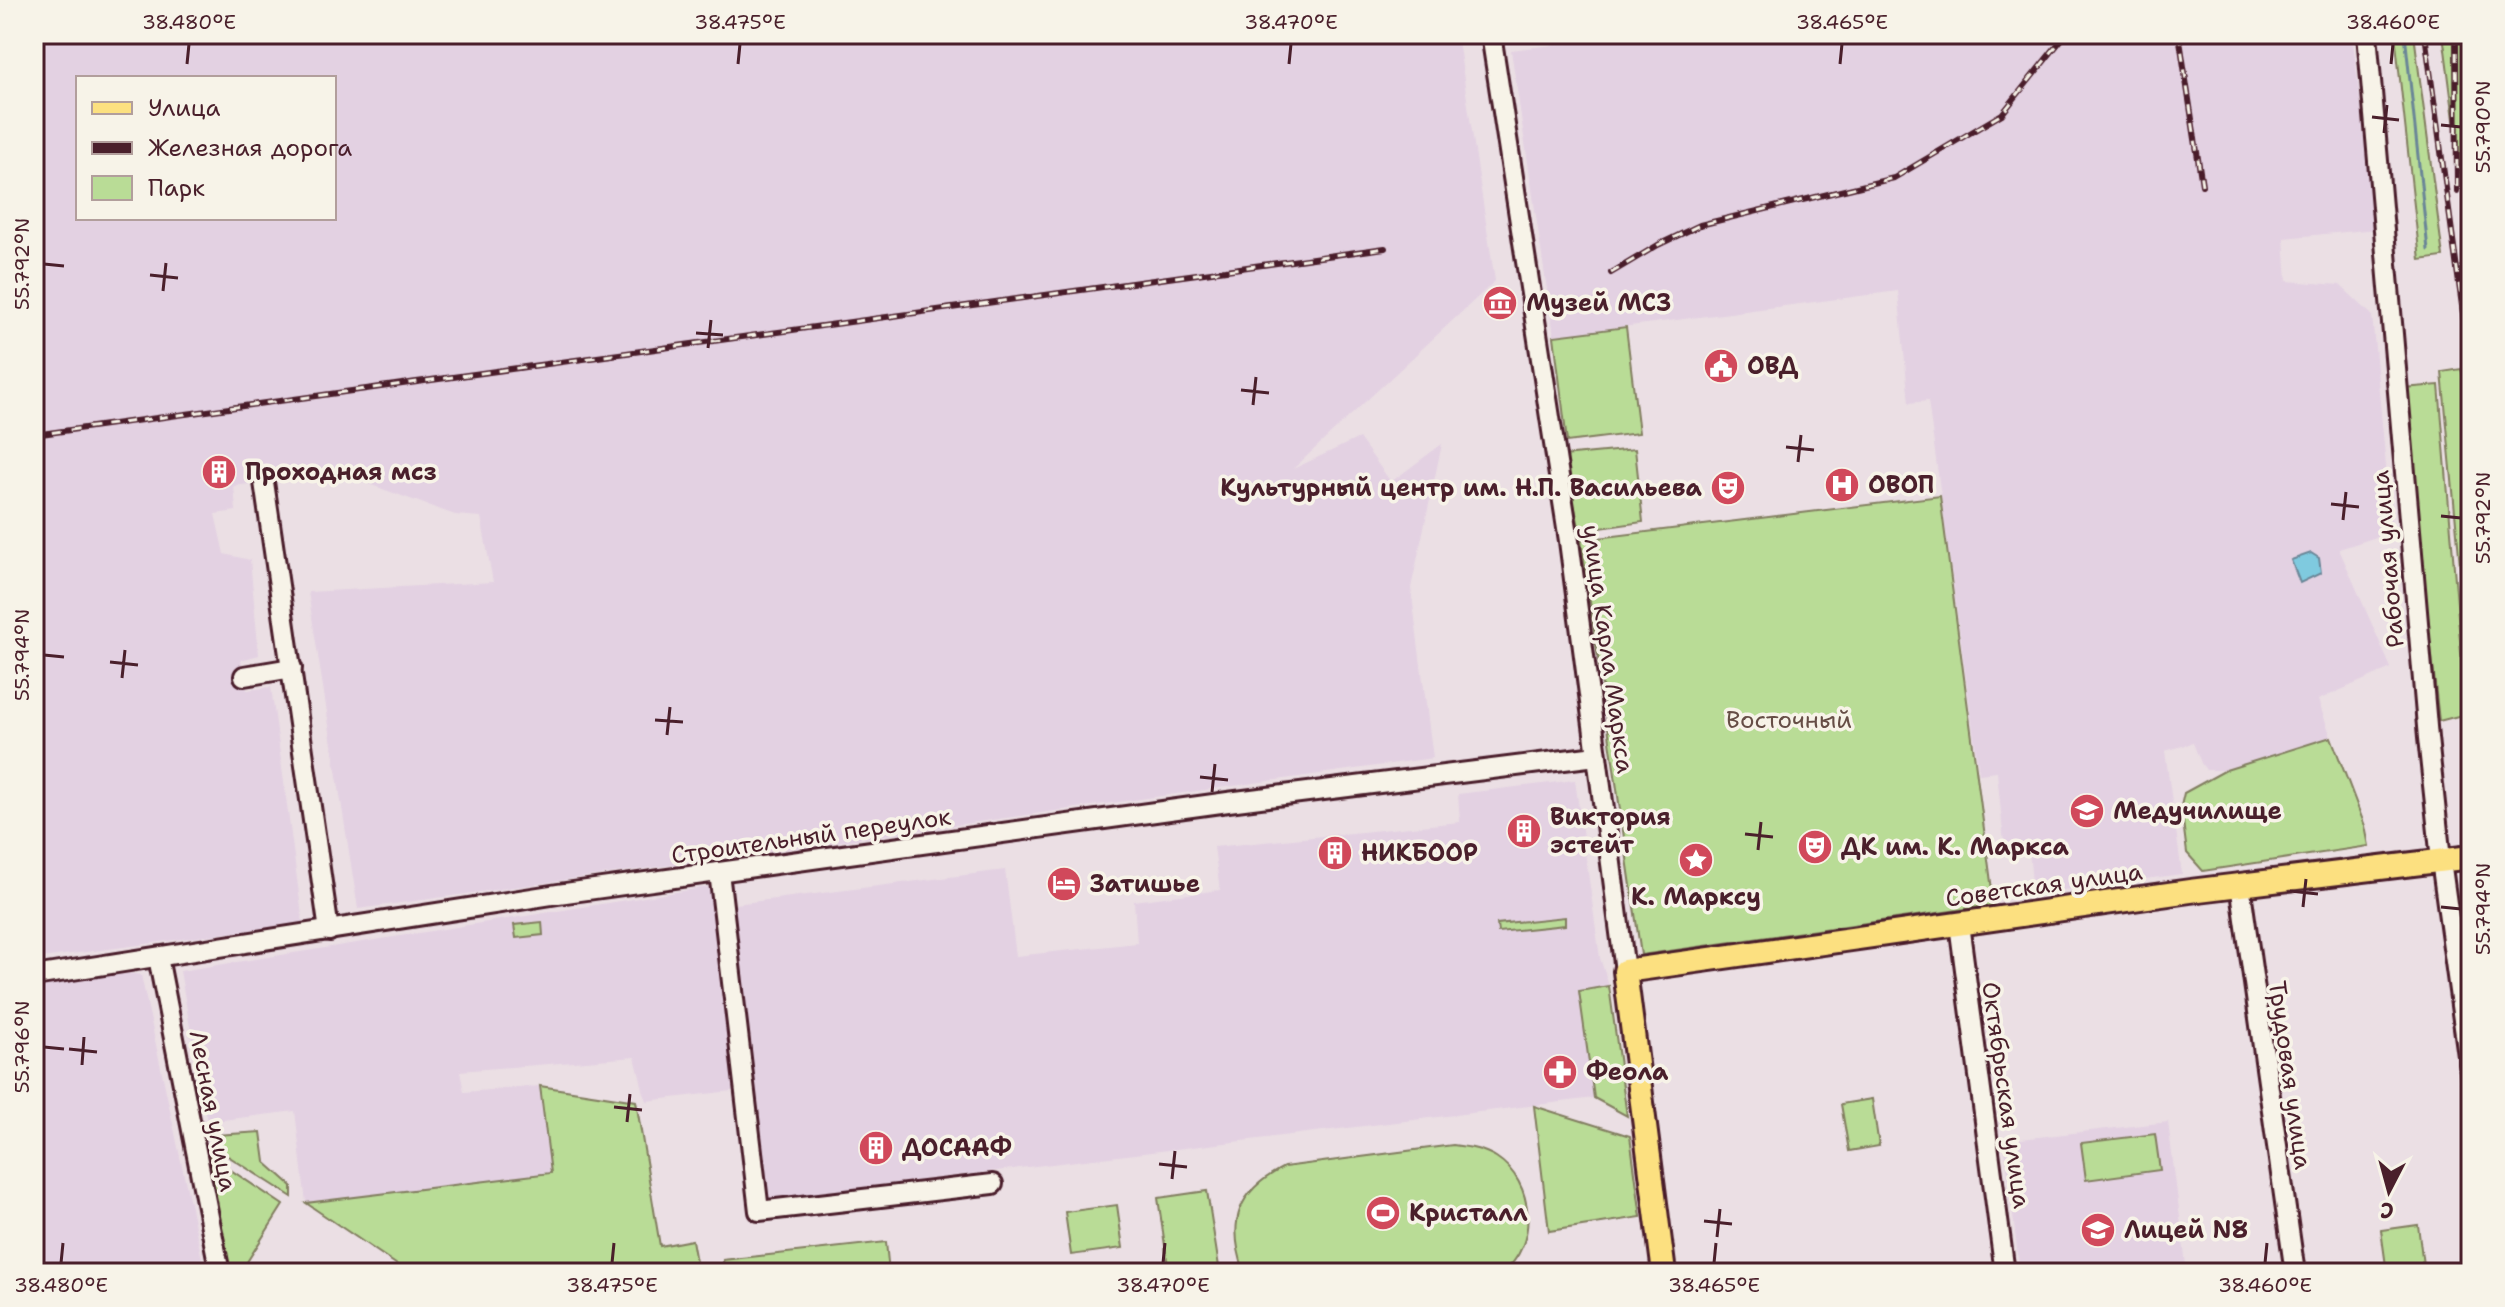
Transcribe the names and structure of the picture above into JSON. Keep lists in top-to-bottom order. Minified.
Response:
{"streets":{"main road":["улица Карла Маркса","Советская улица"],"street":["Рабочая улица","Строительный переулок","Трудовая улица","Октябрьская улица","Лесная улица"]},"crossings":[["Рабочая улица","Советская улица"],["улица Карла Маркса","Строительный переулок"],["улица Карла Маркса","Советская улица"],["Строительный переулок","Лесная улица"],["Советская улица","Трудовая улица"],["Советская улица","Октябрьская улица"]],"parks":["Восточный"],"places":{"museum":["Музей МСЗ"],"public building":["ОВД"],"building":["Проходная мсз","Виктория эстейт","НИКБООР","ДОСААФ"],"hospital":["ОВОП"],"theatre":["Культурный центр им. Н.П. Васильева","ДК им. К. Маркса"],"school or university":["Медучилище","Лицей N8"],"place":["К. Марксу"],"hotel":["Затишье"],"pharmacy":["Феола"],"sports":["Кристалл"]},"legend":["Улица","Железная дорога","Парк"],"north":"bottom","coordinates":["38.480°E","38.475°E","38.470°E","38.465°E","38.460°E","55.790°N","55.792°N","55.794°N","55.796°N"]}
